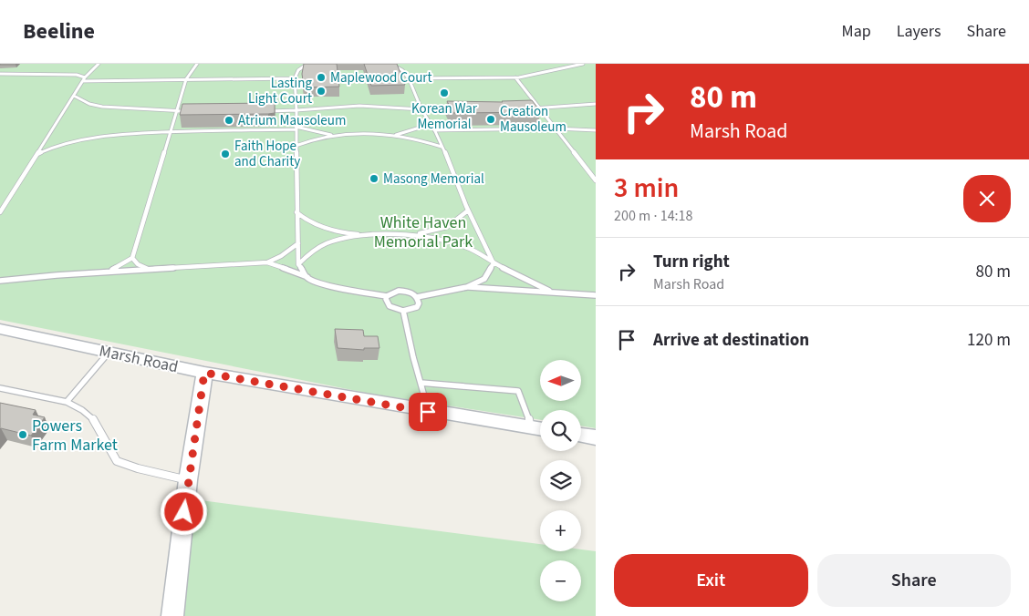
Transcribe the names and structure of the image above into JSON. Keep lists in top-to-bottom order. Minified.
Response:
{"streets":{"street":["Marsh Road"]},"parks":["White Haven Memorial Park"],"places":["Maplewood Court","Lasting Light Court","Korean War Memorial","Creation Mausoleum","Atrium Mausoleum","Faith Hope and Charity","Masong Memorial","Powers Farm Market"],"north":"left","page":{"header":"Beeline","nav":["Map","Layers","Share"],"turn":["80 m","Marsh Road"],"heading":["3 min","200 m · 14:18"],"list":[{"name":"Turn right","note":"Marsh Road","value":"80 m"},{"name":"Arrive at destination","value":"120 m"}],"map_buttons":["+","−"],"buttons":["Exit","Share"]}}
